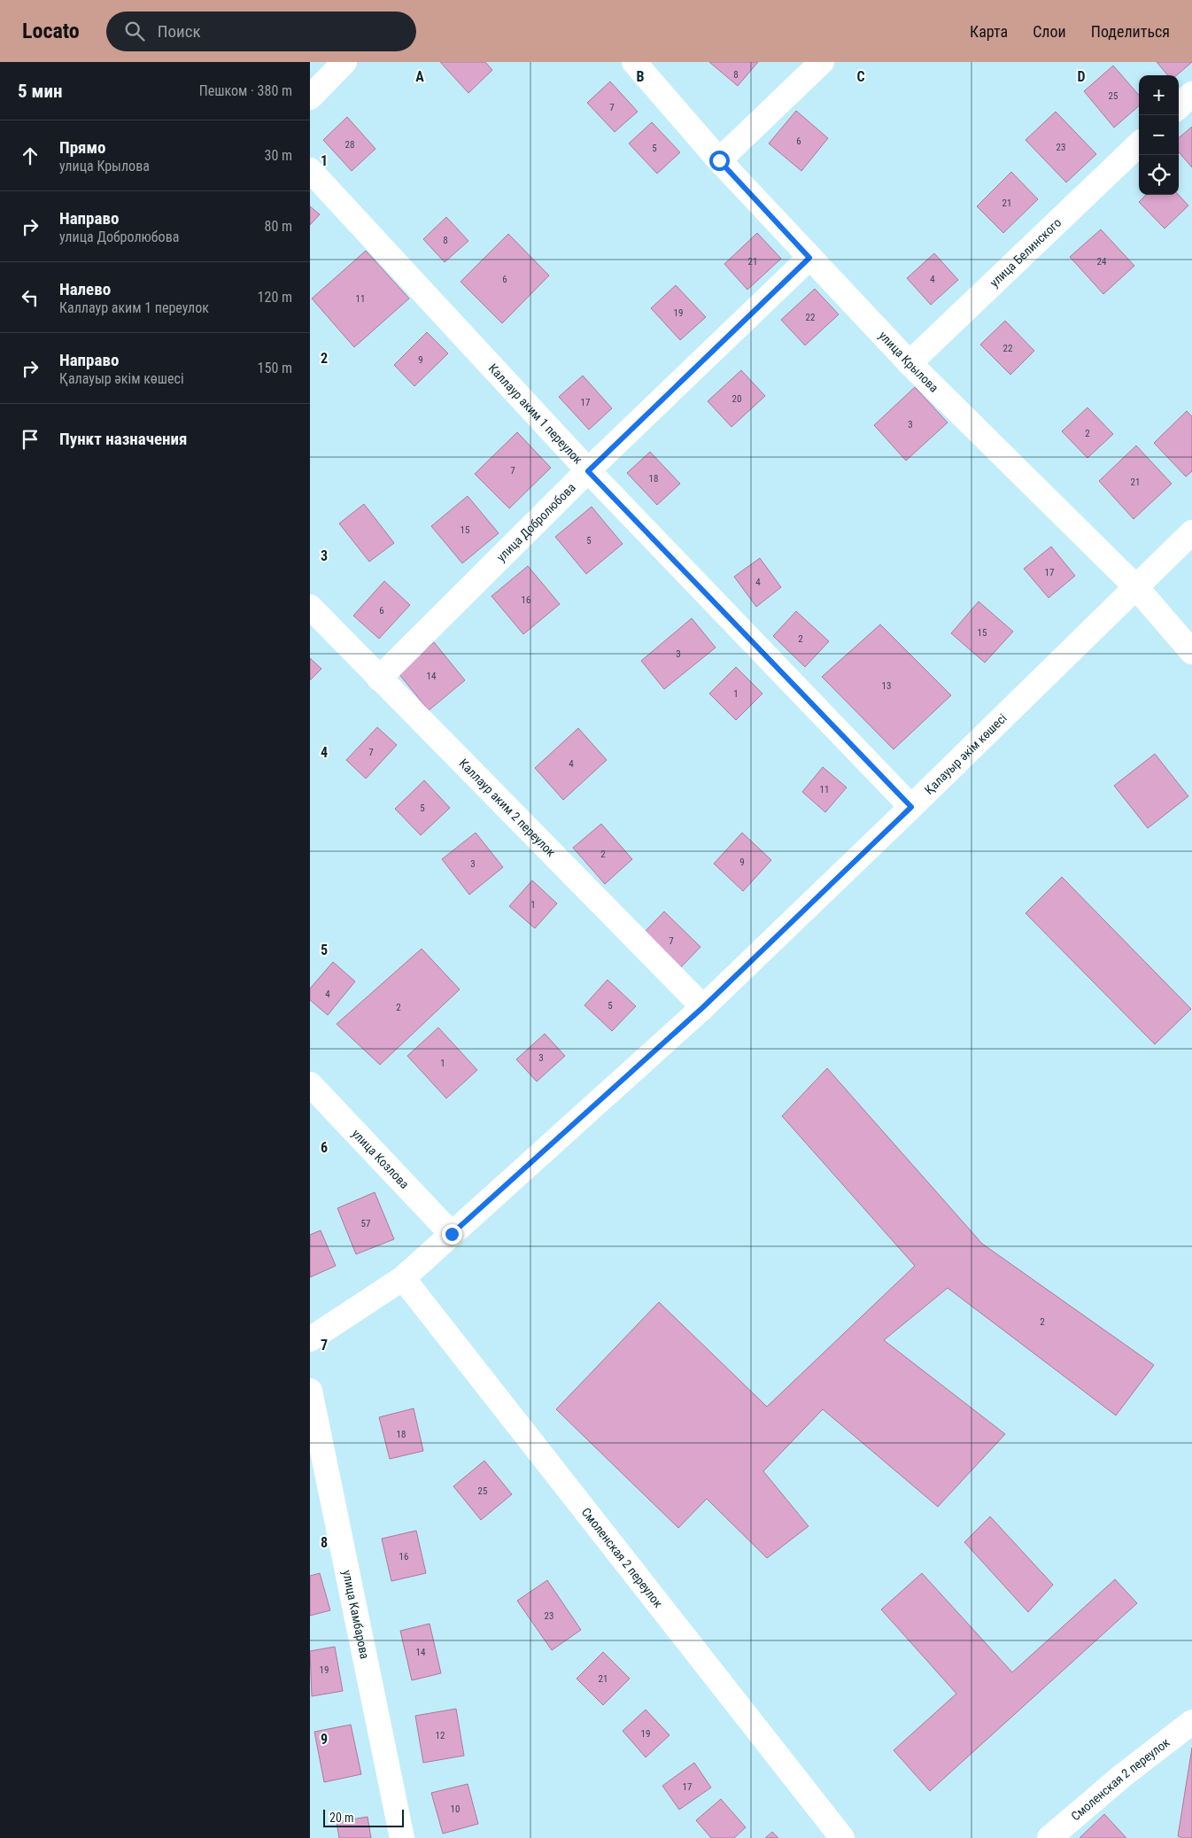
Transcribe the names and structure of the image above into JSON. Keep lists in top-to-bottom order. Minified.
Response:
{"streets":{"street":["улица Белинского","улица Крылова","Каллаур аким 1 переулок","улица Добролюбова","Қалауыр әкім көшесі","Каллаур аким 2 переулок","улица Козлова","Смоленская 2 переулок","улица Камбарова"]},"crossings":[["улица Белинского","улица Крылова"],["улица Крылова","улица Добролюбова"],["улица Крылова","Қалауыр әкім көшесі"],["Каллаур аким 1 переулок","улица Добролюбова"],["Каллаур аким 1 переулок","Қалауыр әкім көшесі"],["улица Добролюбова","Каллаур аким 2 переулок"],["Қалауыр әкім көшесі","Каллаур аким 2 переулок"],["Қалауыр әкім көшесі","улица Козлова"],["Қалауыр әкім көшесі","Смоленская 2 переулок"]],"house_numbers":["8","25","7","6","28","23","5","21","8","21","24","6","4","11","19","22","22","9","20","17","3","2","7","18","21","15","5","17","4","16","6","15","2","3","14","13","1","7","4","11","5","2","9","3","1","7","4","5","2","3","1","57","2","18","25","16","23","14","19","21","19","12","17","10"],"scale_bar":"20 m","page":{"header":"Locato","search":"Поиск","nav":["Карта","Слои","Поделиться"],"heading":["5 мин","Пешком · 380 m"],"map_buttons":["+","−"],"list":[["Прямо","улица Крылова","30 m"],["Направо","улица Добролюбова","80 m"],["Налево","Каллаур аким 1 переулок","120 m"],["Направо","Қалауыр әкім көшесі","150 m"],"Пункт назначения"],"scale":"20 m"},"grid":{"columns":["A","B","C","D"],"rows":["1","2","3","4","5","6","7","8","9"]}}
